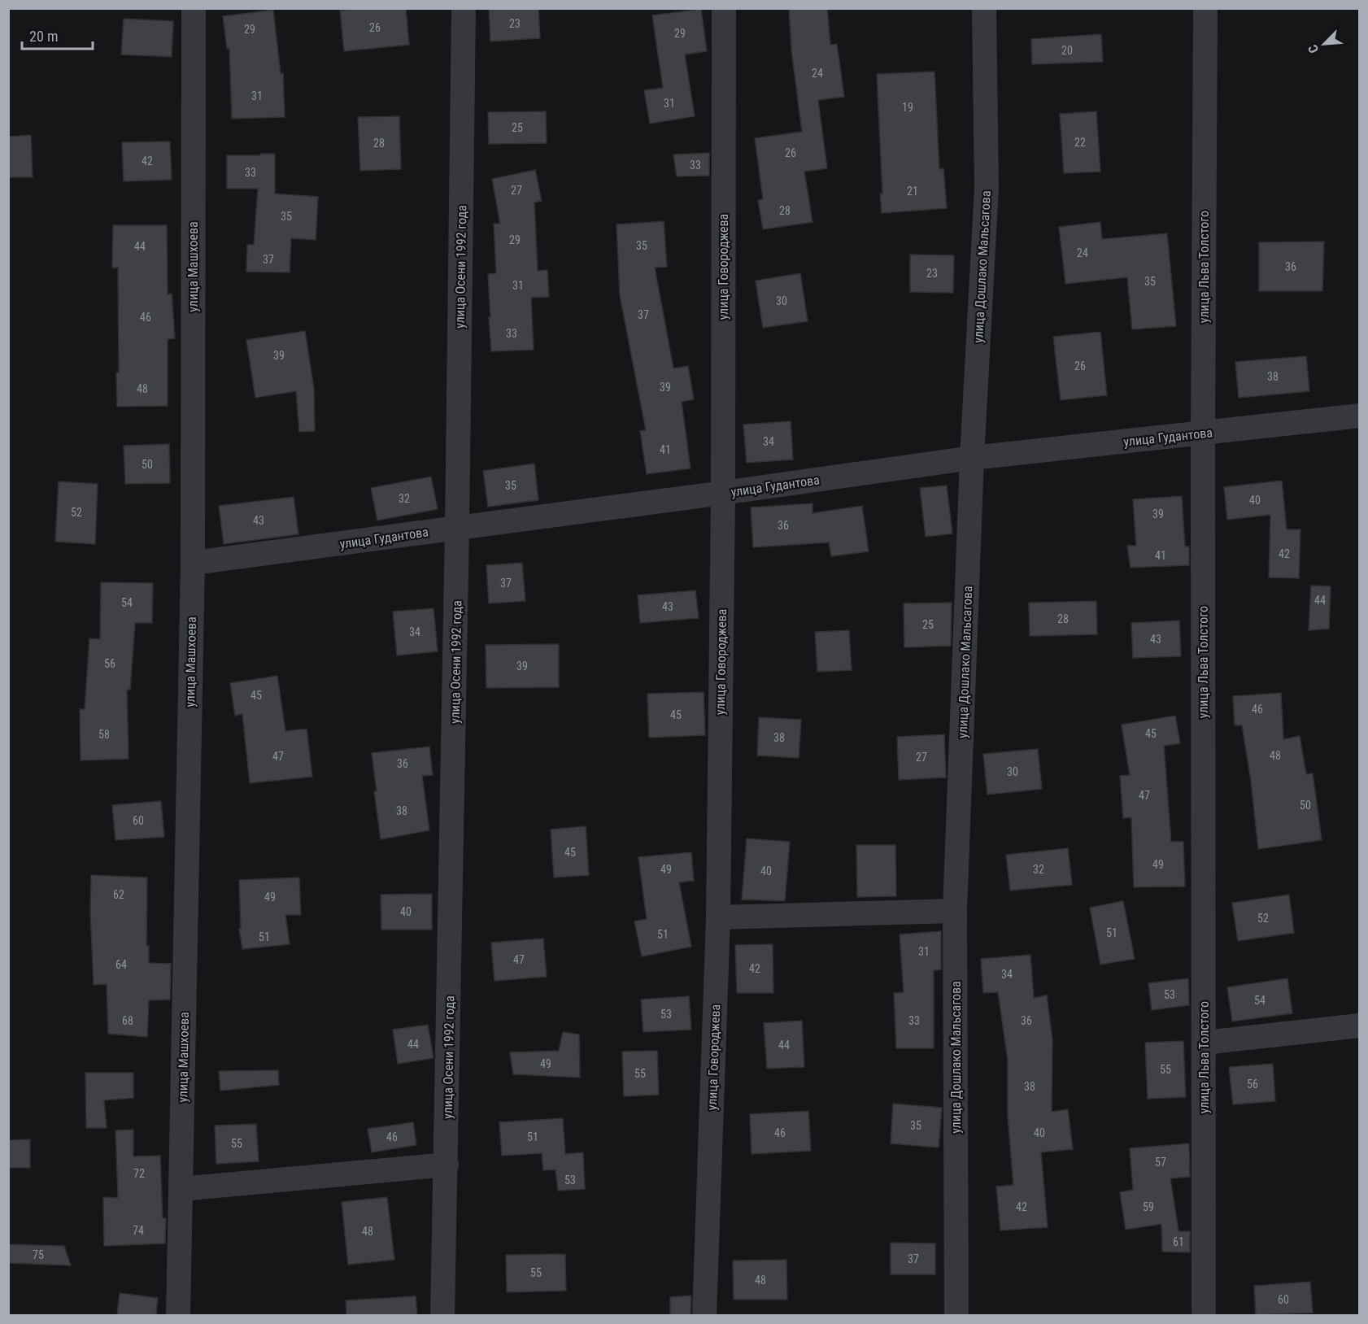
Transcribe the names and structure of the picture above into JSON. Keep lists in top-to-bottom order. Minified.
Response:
{"streets":{"street":["улица Машхоева","улица Осени 1992 года","улица Говороджева","улица Дошлако Мальсагова","улица Льва Толстого","улица Гудантова"]},"crossings":[["улица Машхоева","улица Гудантова"],["улица Осени 1992 года","улица Гудантова"],["улица Говороджева","улица Гудантова"],["улица Дошлако Мальсагова","улица Гудантова"],["улица Льва Толстого","улица Гудантова"]],"house_numbers":["23","26","29","29","20","24","31","31","19","25","22","28","26","42","33","33","27","21","28","35","29","35","44","24","37","36","23","35","31","30","37","46","33","39","26","38","39","48","34","41","50","35","32","40","52","39","43","36","42","41","37","44","54","43","28","25","34","43","56","39","45","46","45","45","58","38","48","47","27","36","30","47","50","38","60","45","49","49","32","40","62","49","40","52","51","51","51","31","47","64","42","34","53","54","53","68","33","36","44","44","49","55","55","56","38","35","46","40","46","51","55","57","72","53","42","59","74","48","61","75","37","55","48","60"],"scale_bar":"20 m","north":"bottom left"}
